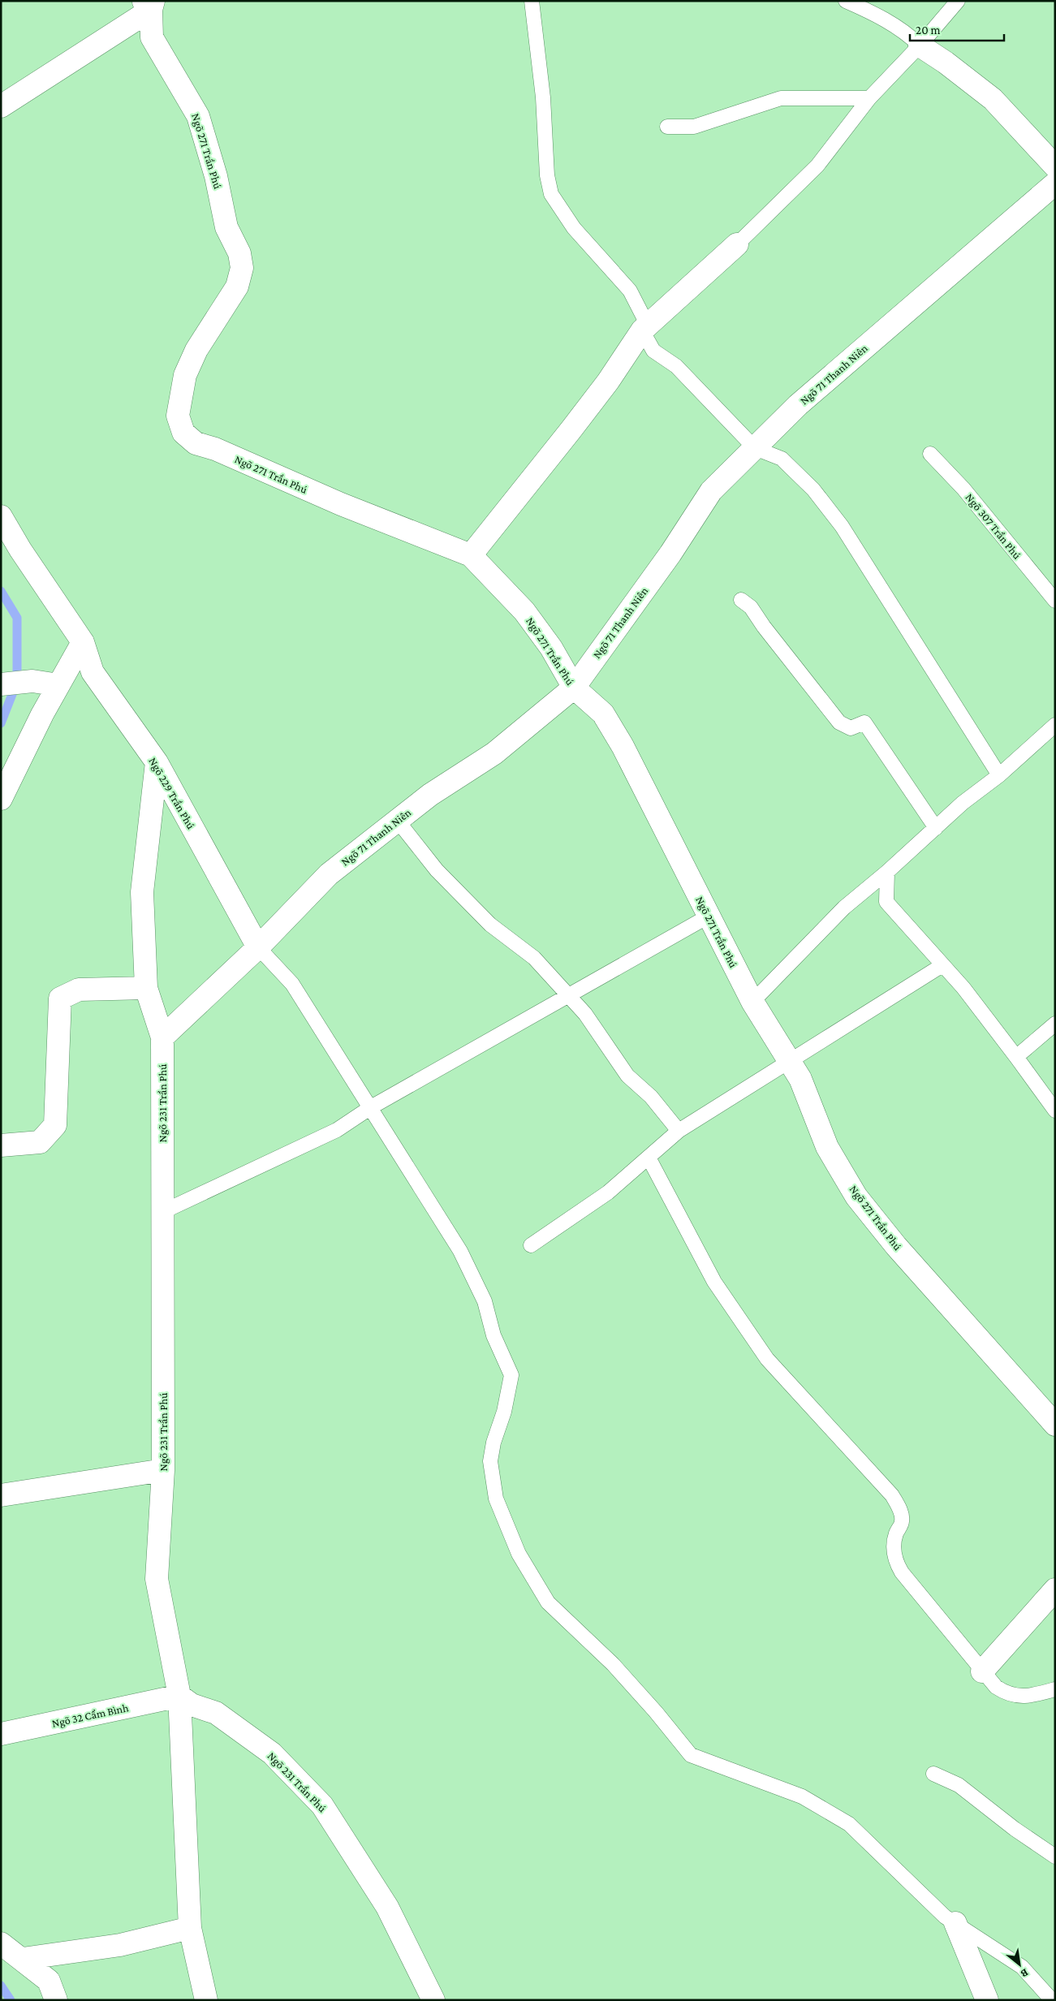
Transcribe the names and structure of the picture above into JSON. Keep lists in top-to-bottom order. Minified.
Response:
{"streets":{"street":["Ngõ 271 Trần Phú","Ngõ 71 Thanh Niên","Ngõ 229 Trần Phú","Ngõ 231 Trần Phú","Ngõ 32 Cẩm Bình"],"lane":["Ngõ 307 Trần Phú"]},"crossings":[["Ngõ 271 Trần Phú","Ngõ 71 Thanh Niên"],["Ngõ 71 Thanh Niên","Ngõ 229 Trần Phú"],["Ngõ 71 Thanh Niên","Ngõ 231 Trần Phú"],["Ngõ 229 Trần Phú","Ngõ 231 Trần Phú"],["Ngõ 231 Trần Phú","Ngõ 32 Cẩm Bình"]],"scale_bar":"20 m","north":"bottom right"}
